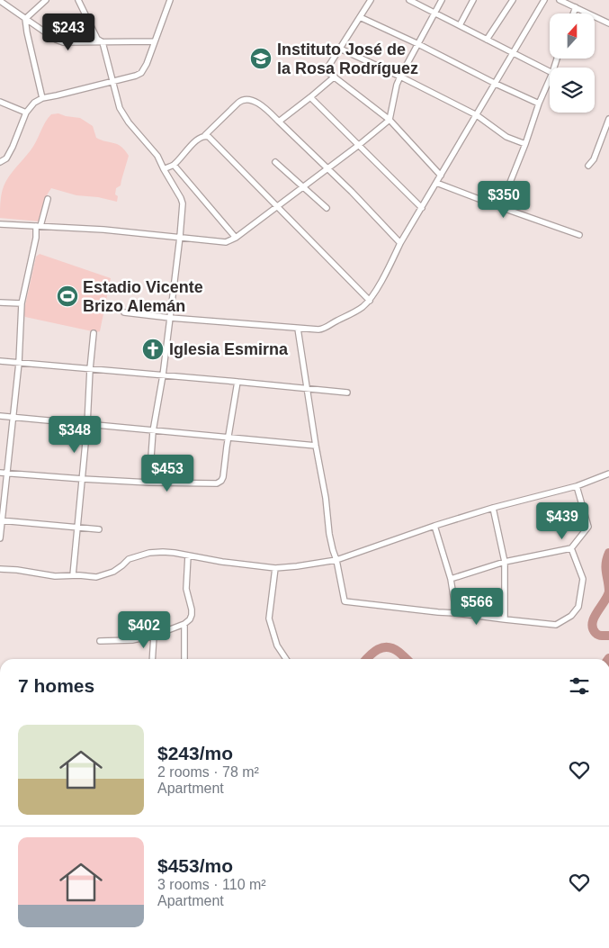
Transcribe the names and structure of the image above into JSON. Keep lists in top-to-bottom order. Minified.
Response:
{"places":{"school or university":["Instituto José de la Rosa Rodríguez"],"sports":["Estadio Vicente Brizo Alemán"],"church":["Iglesia Esmirna"]},"north":"top","page":{"price":["$243","$350","$348","$453","$439","$566","$402"],"heading":"7 homes","list":[{"name":"$243/mo","note":"2 rooms · 78 m² · Apartment"},{"name":"$453/mo","note":"3 rooms · 110 m² · Apartment"}]}}
